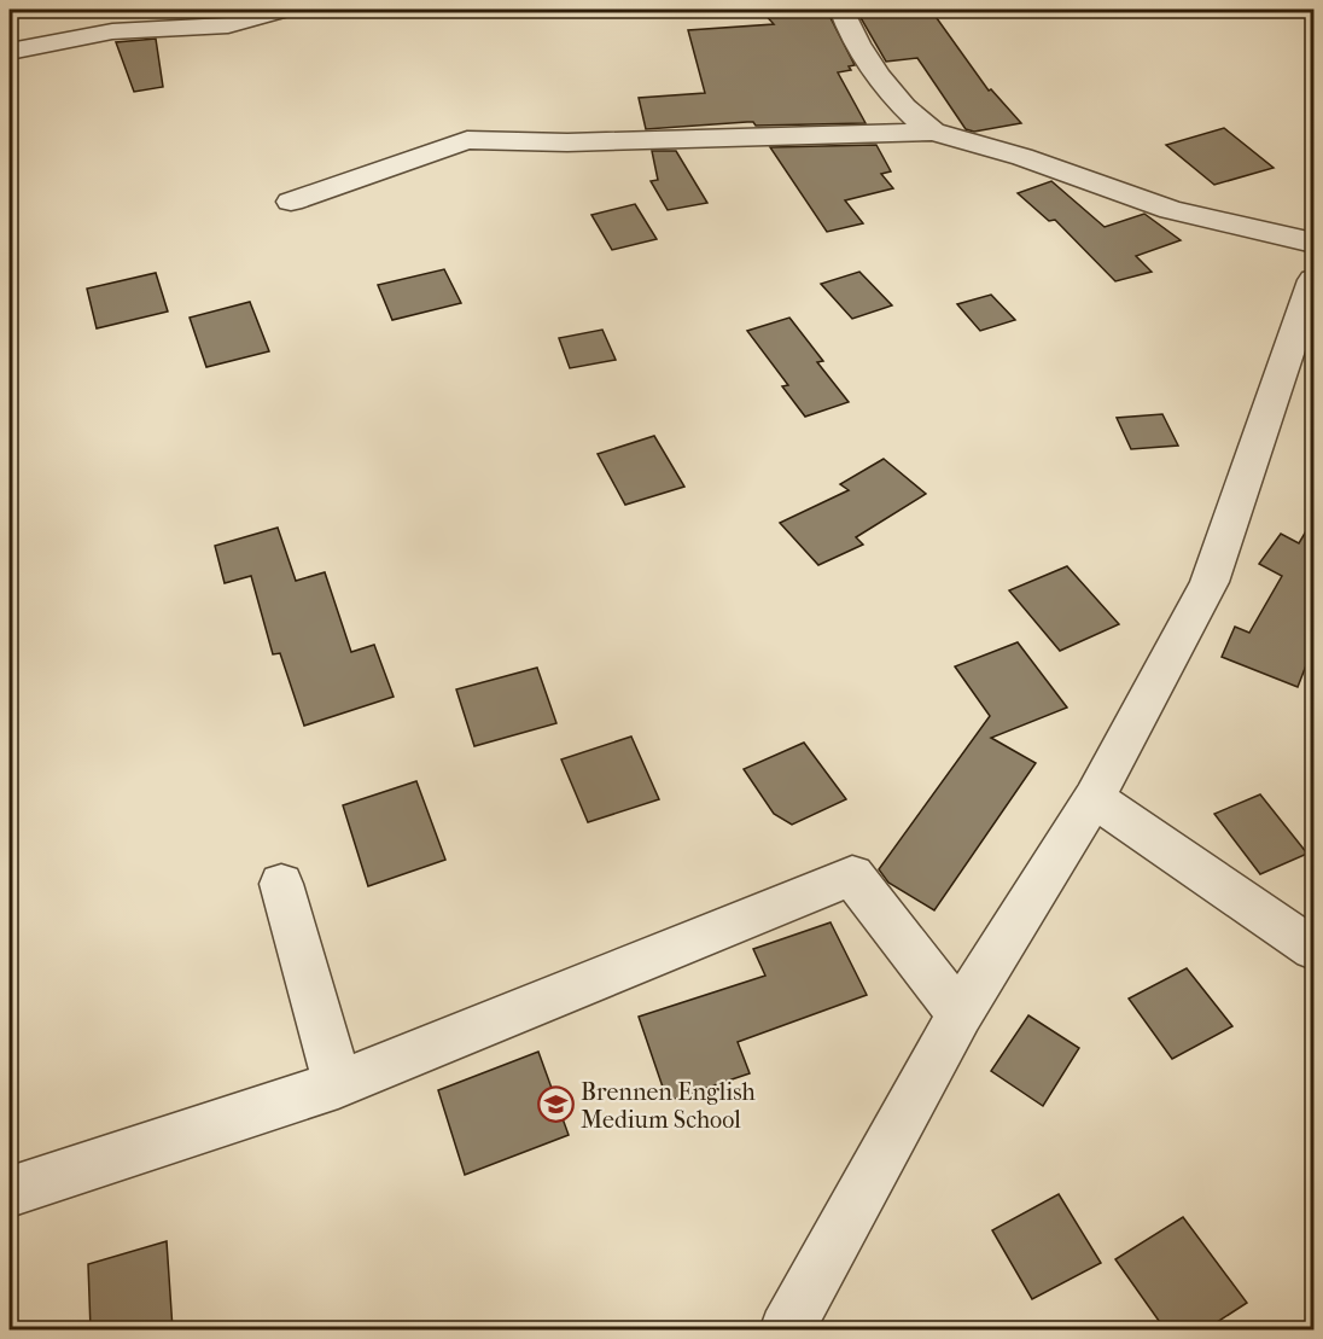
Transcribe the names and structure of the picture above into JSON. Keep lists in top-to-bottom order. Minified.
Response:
{"places":{"school or university":["Brennen English Medium School"]}}
